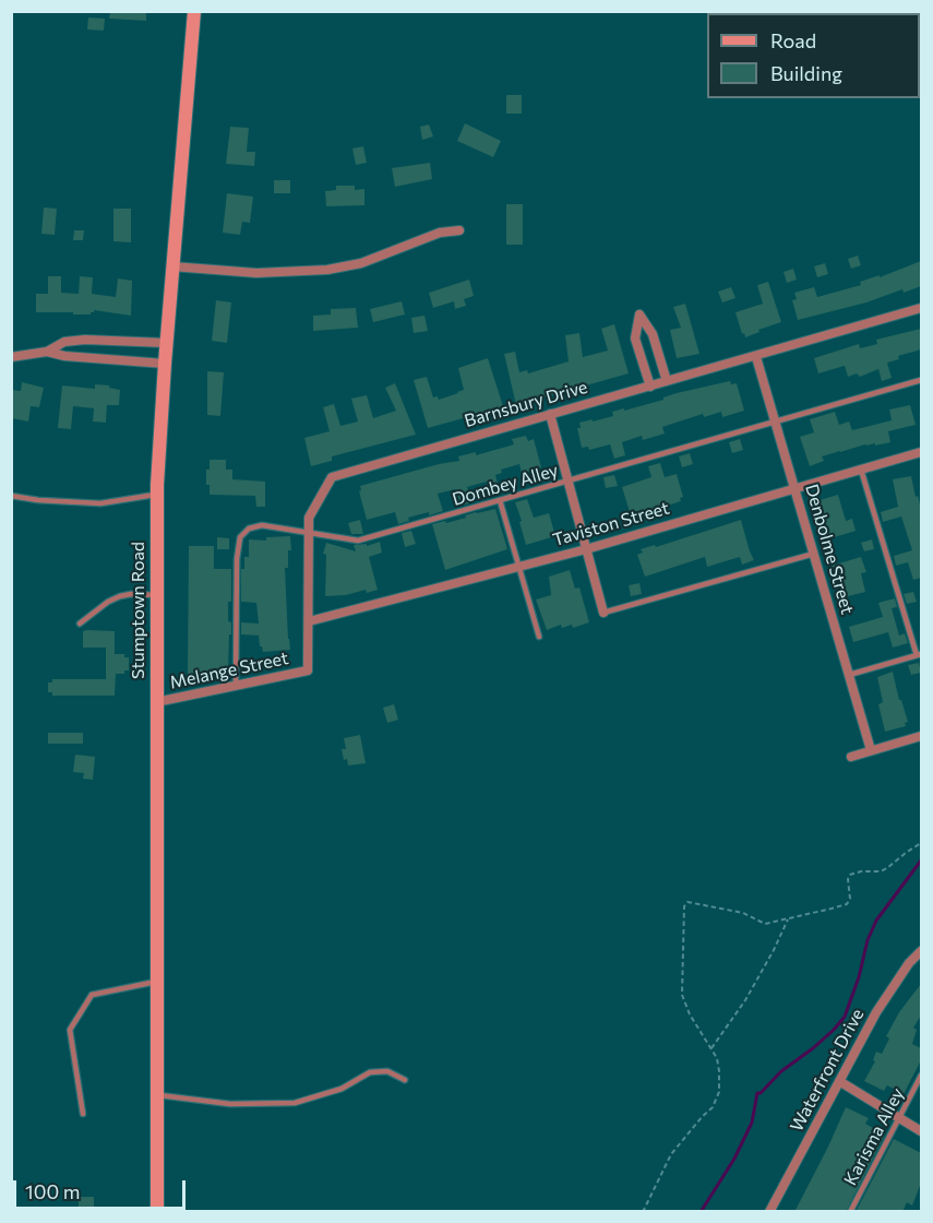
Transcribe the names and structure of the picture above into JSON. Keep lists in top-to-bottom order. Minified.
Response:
{"streets":{"street":["Barnsbury Drive","Taviston Street","Denbolme Street","Stumptown Road","Melange Street","Waterfront Drive"],"lane":["Dombey Alley","Karisma Alley"]},"crossings":[["Barnsbury Drive","Dombey Alley"],["Barnsbury Drive","Taviston Street"],["Barnsbury Drive","Denbolme Street"],["Barnsbury Drive","Melange Street"],["Dombey Alley","Denbolme Street"],["Dombey Alley","Melange Street"],["Taviston Street","Denbolme Street"],["Stumptown Road","Melange Street"]],"legend":["Road","Building"],"scale_bar":"100 m"}
